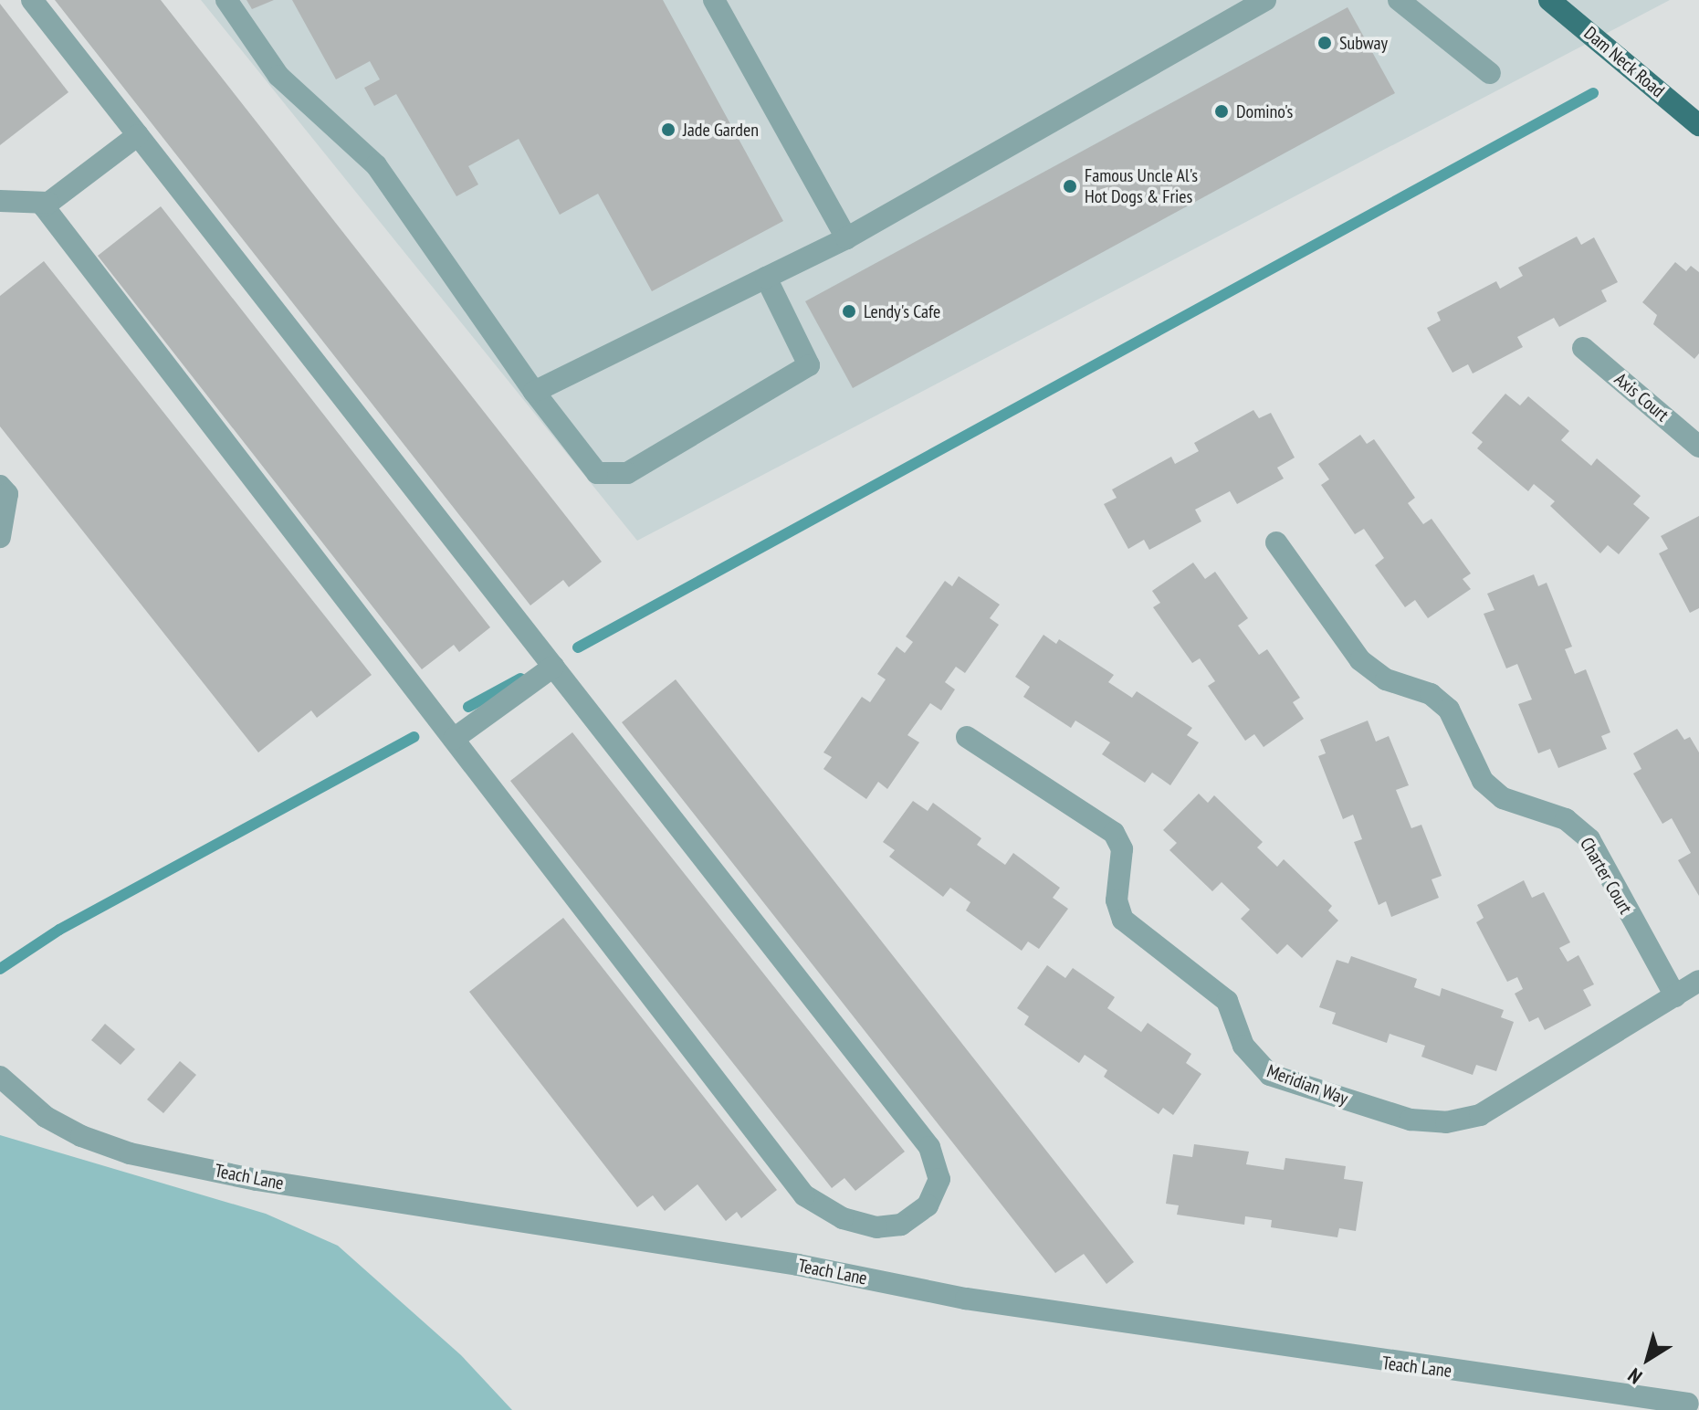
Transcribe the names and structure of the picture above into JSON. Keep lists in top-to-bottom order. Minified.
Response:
{"streets":{"main road":["Dam Neck Road"],"street":["Axis Court","Charter Court","Meridian Way","Teach Lane"]},"crossings":[["Charter Court","Meridian Way"]],"places":["Subway","Domino's","Jade Garden","Famous Uncle Al's Hot Dogs & Fries","Lendy's Cafe"],"north":"bottom left"}
